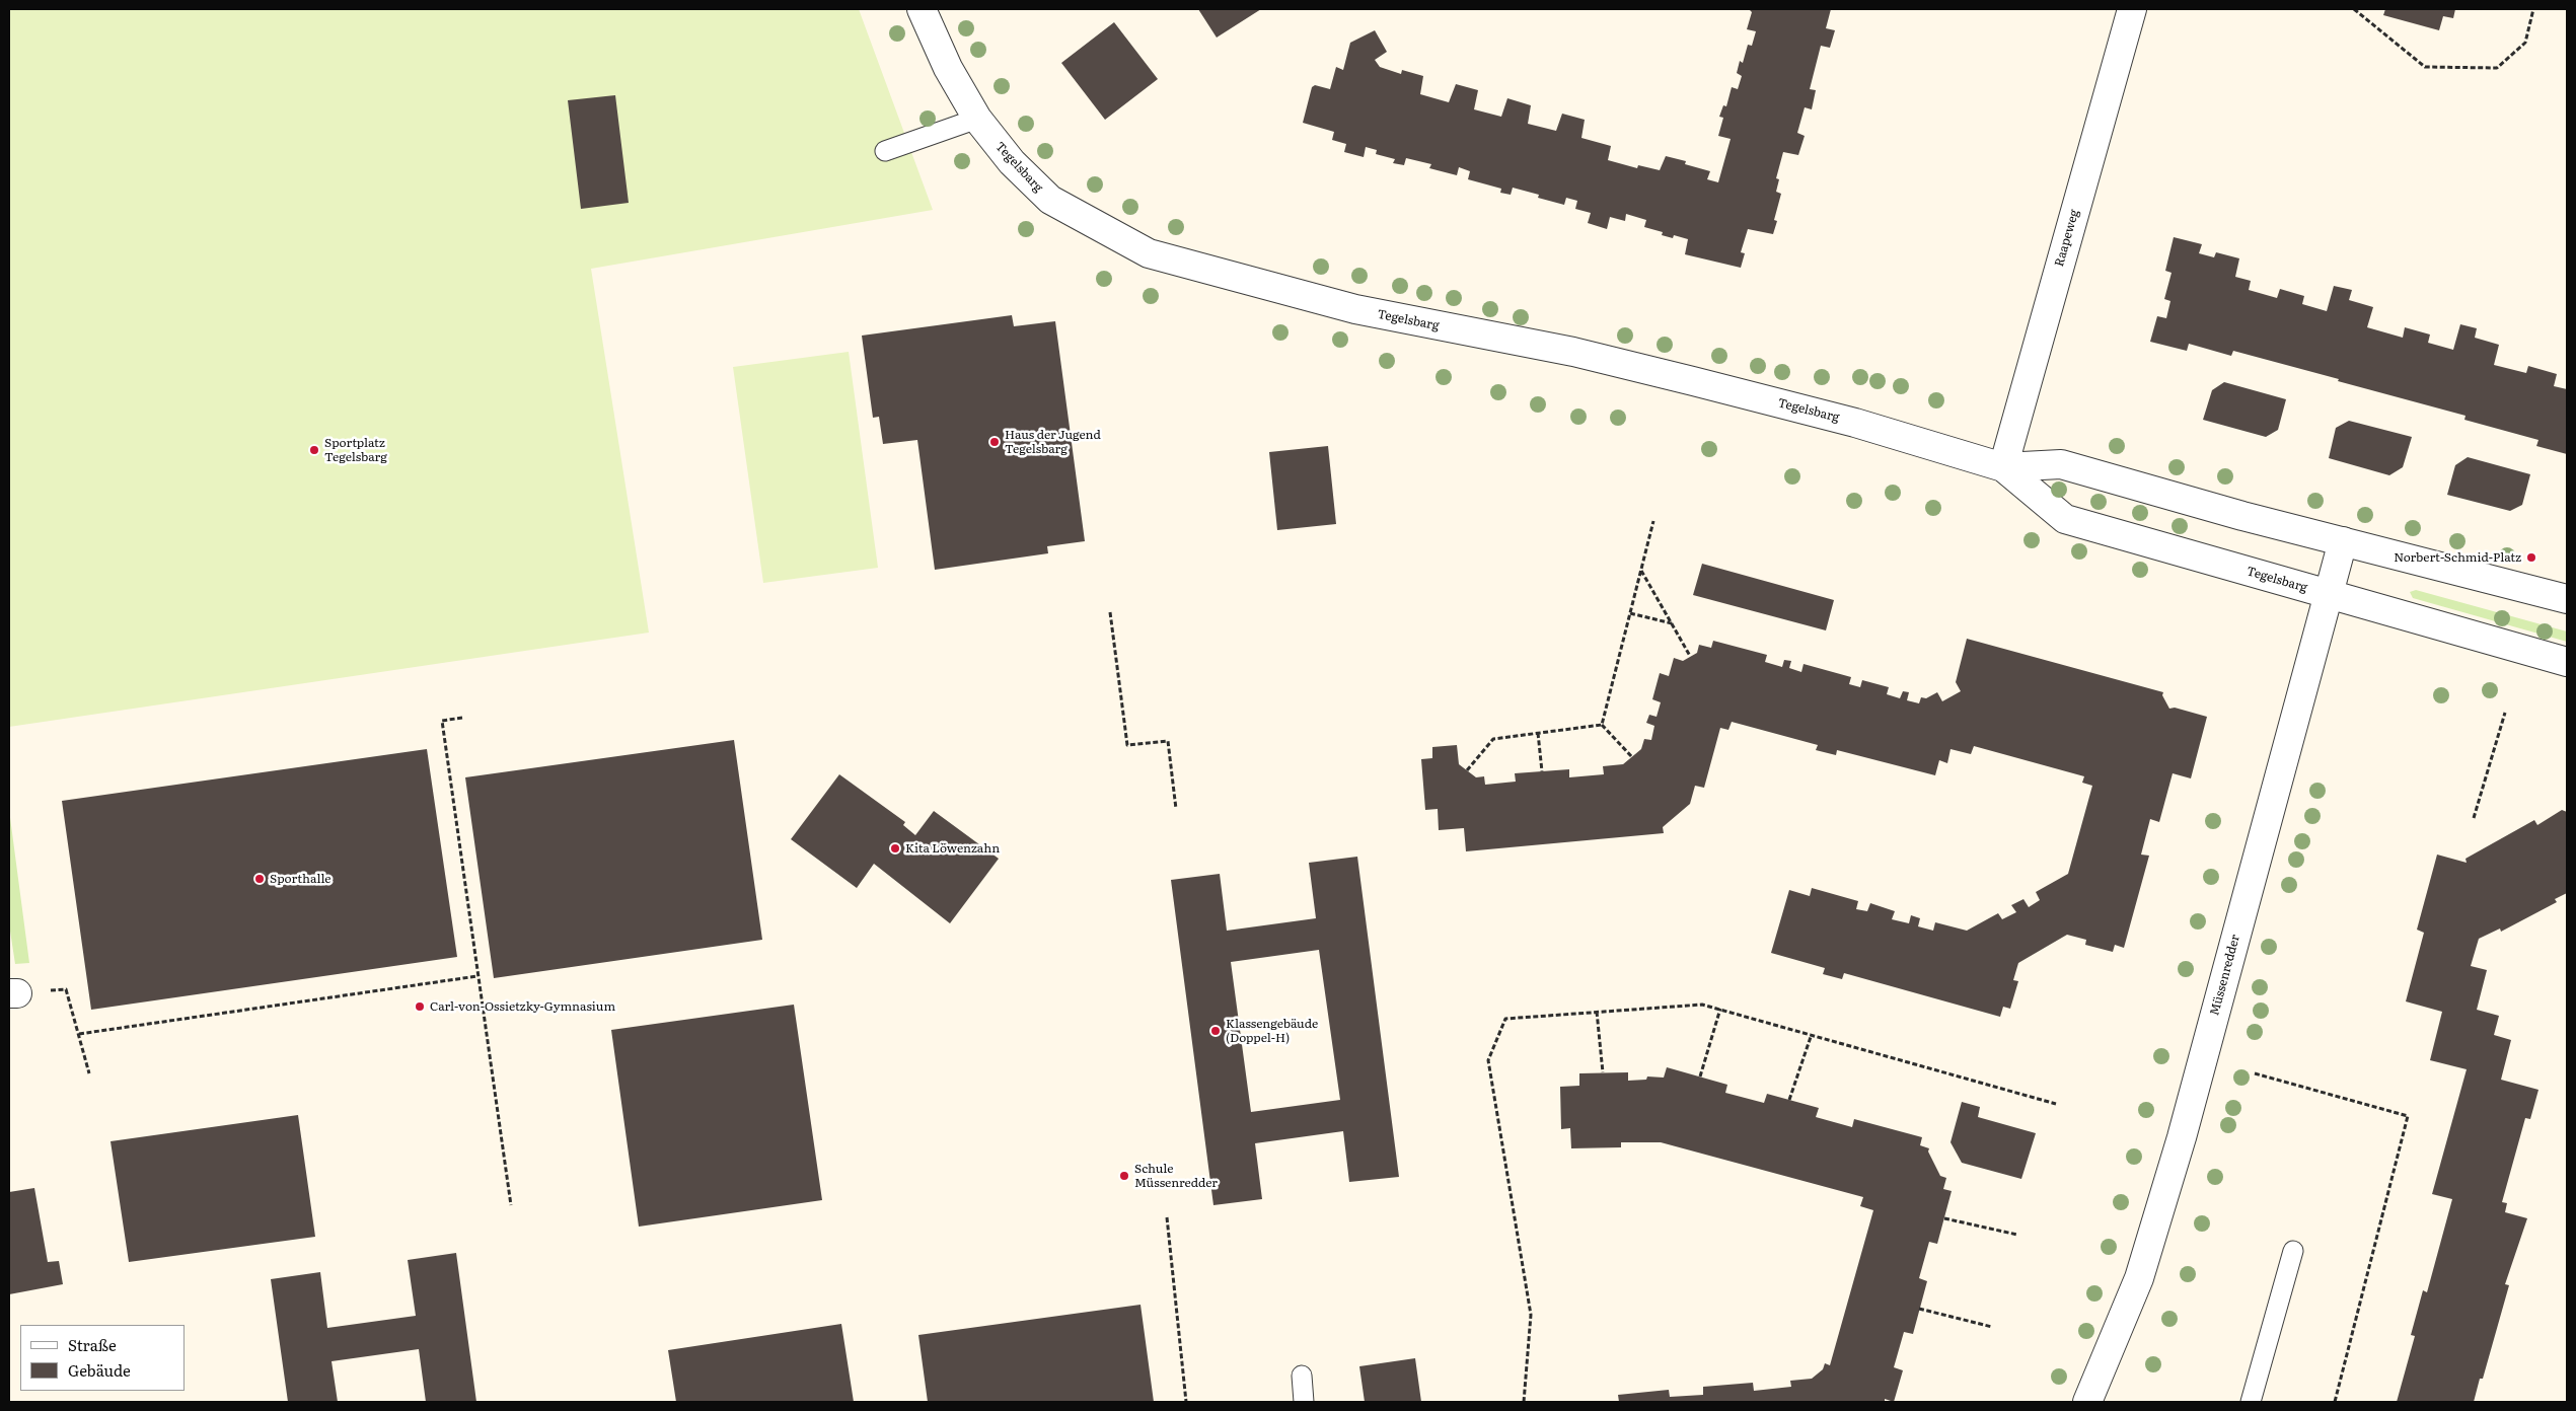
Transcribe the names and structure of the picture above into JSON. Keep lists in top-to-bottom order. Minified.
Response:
{"streets":{"street":["Tegelsbarg","Raapeweg","Müssenredder"]},"crossings":[["Tegelsbarg","Raapeweg"],["Tegelsbarg","Müssenredder"]],"places":["Haus der Jugend Tegelsbarg","Sportplatz Tegelsbarg","Norbert-Schmid-Platz","Kita Löwenzahn","Sporthalle","Carl-von-Ossietzky-Gymnasium","Klassengebäude (Doppel-H)","Schule Müssenredder"],"legend":["Straße","Gebäude"]}
